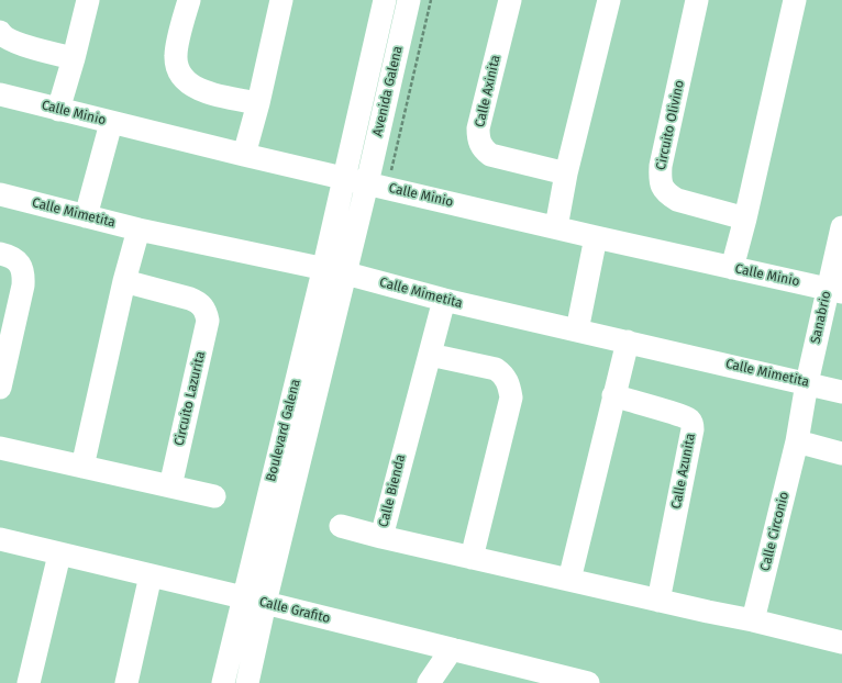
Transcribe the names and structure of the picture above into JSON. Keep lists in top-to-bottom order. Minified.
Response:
{"streets":{"street":["Avenida Galena","Calle Axinita","Calle Minio","Circuito Olivino","Calle Mimetita","Sanabrio","Circuito Lazurita","Boulevard Galena","Calle Azunita","Calle Bienda","Calle Circonio","Calle Grafito"]},"crossings":[["Avenida Galena","Calle Minio"],["Avenida Galena","Boulevard Galena"],["Calle Minio","Sanabrio"],["Calle Minio","Boulevard Galena"],["Calle Mimetita","Sanabrio"],["Calle Mimetita","Boulevard Galena"],["Calle Mimetita","Calle Bienda"],["Calle Mimetita","Calle Circonio"],["Sanabrio","Calle Circonio"],["Boulevard Galena","Calle Grafito"]]}
